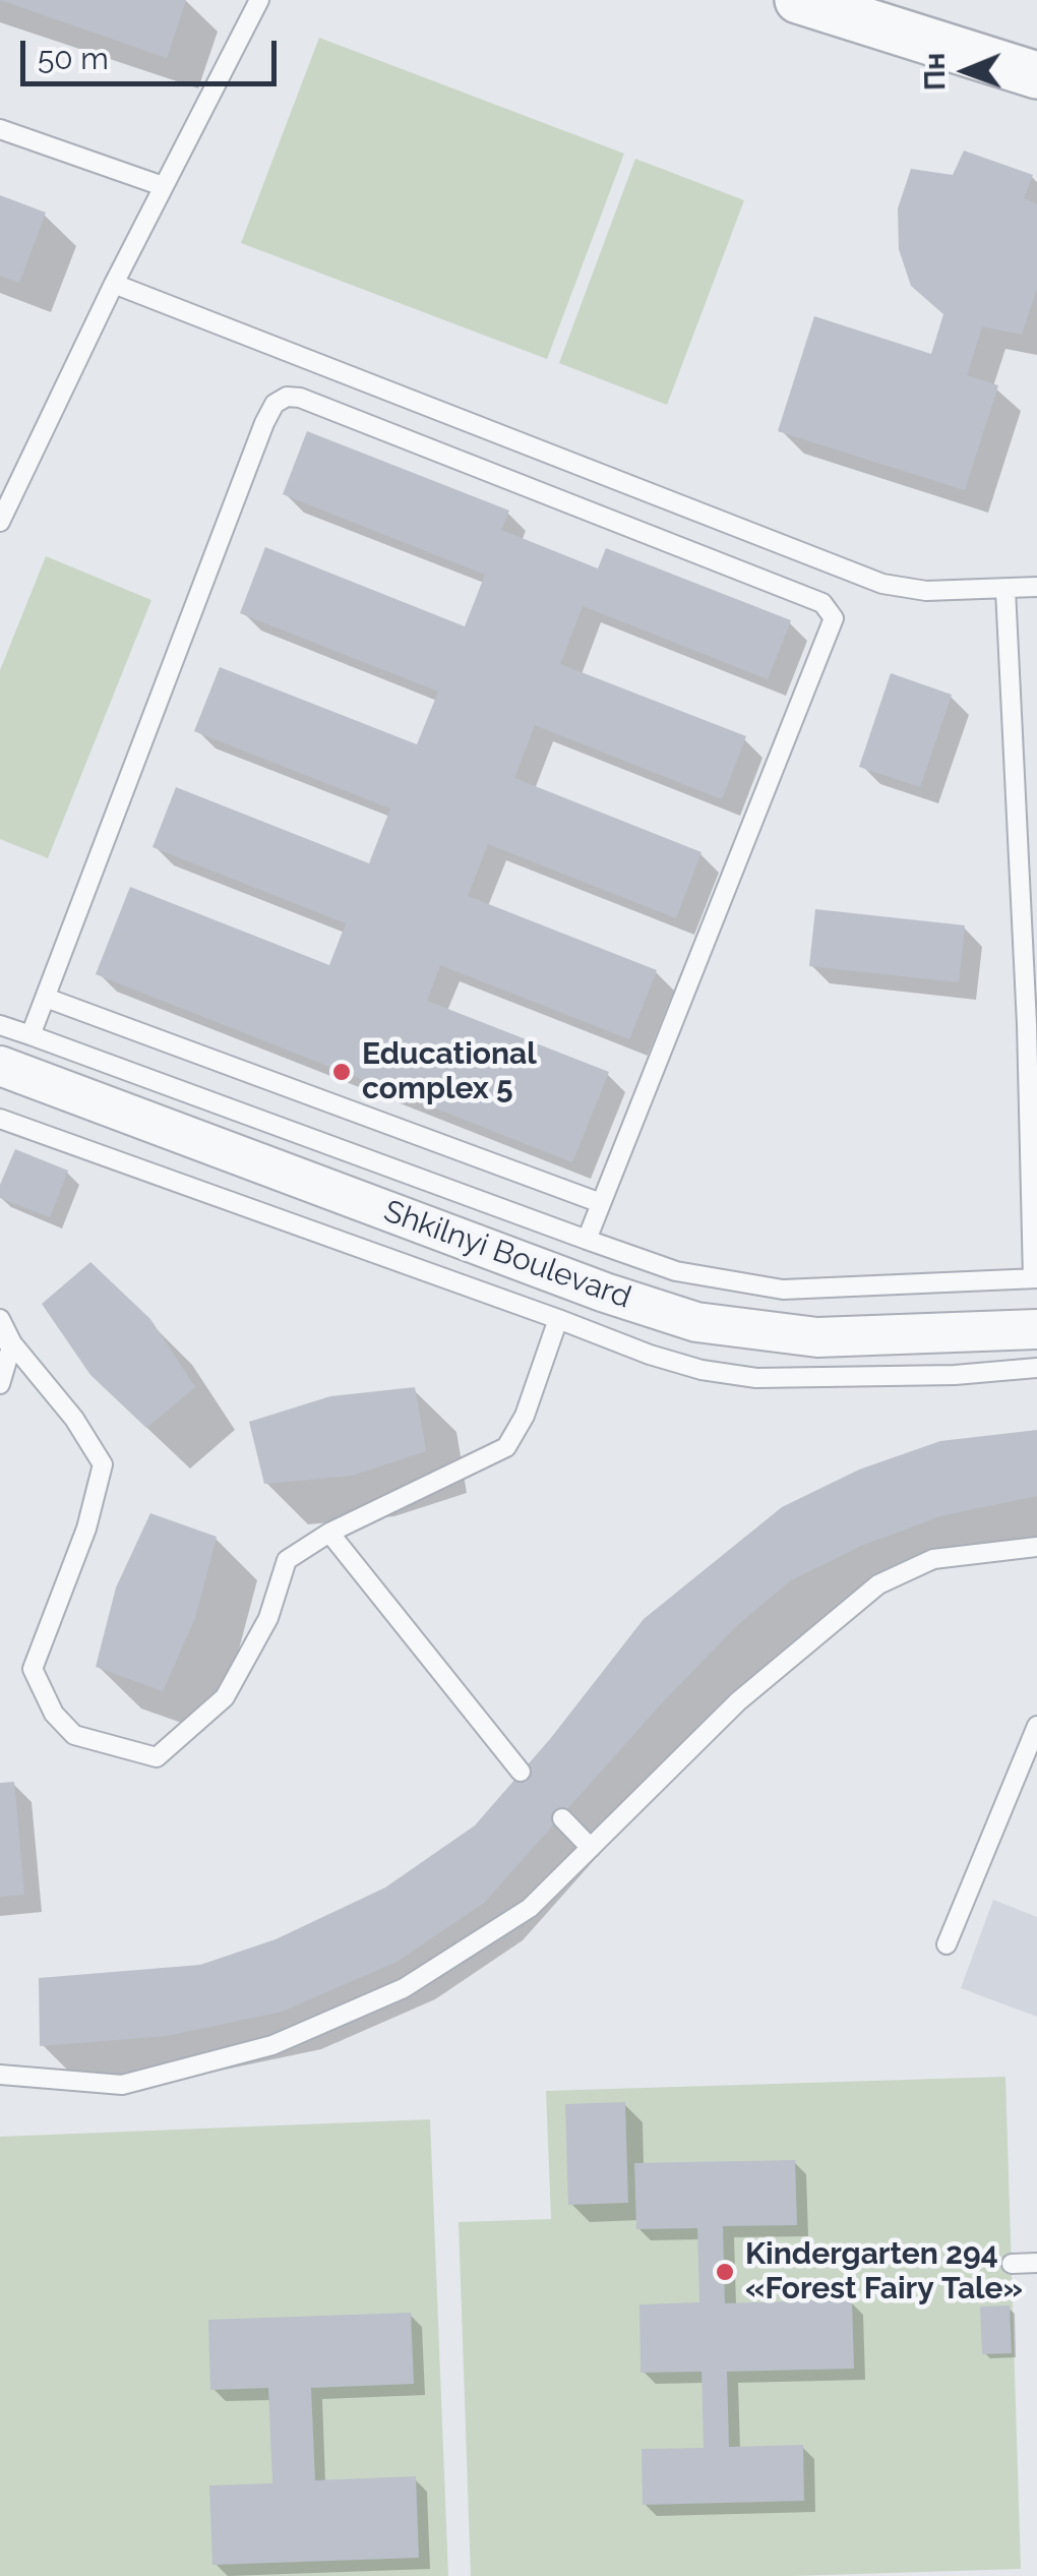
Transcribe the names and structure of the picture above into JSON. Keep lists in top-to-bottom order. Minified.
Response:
{"streets":{"street":["Shkilnyi Boulevard"]},"places":["Educational complex 5","Kindergarten 294 «Forest Fairy Tale»"],"scale_bar":"50 m","north":"left"}
